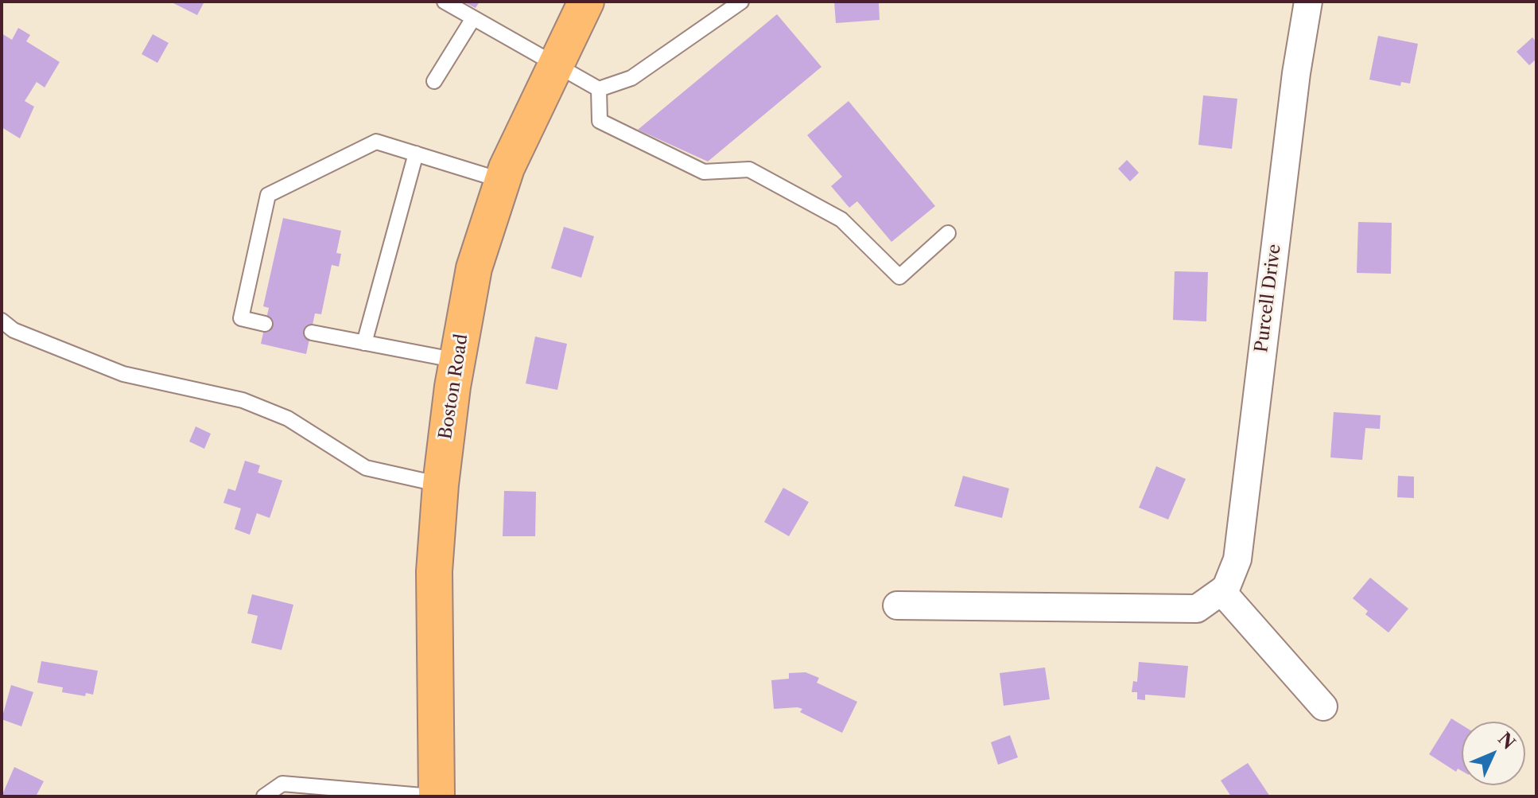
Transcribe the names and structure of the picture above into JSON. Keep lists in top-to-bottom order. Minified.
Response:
{"streets":{"main road":["Boston Road"],"street":["Purcell Drive"]},"north":"top right"}
